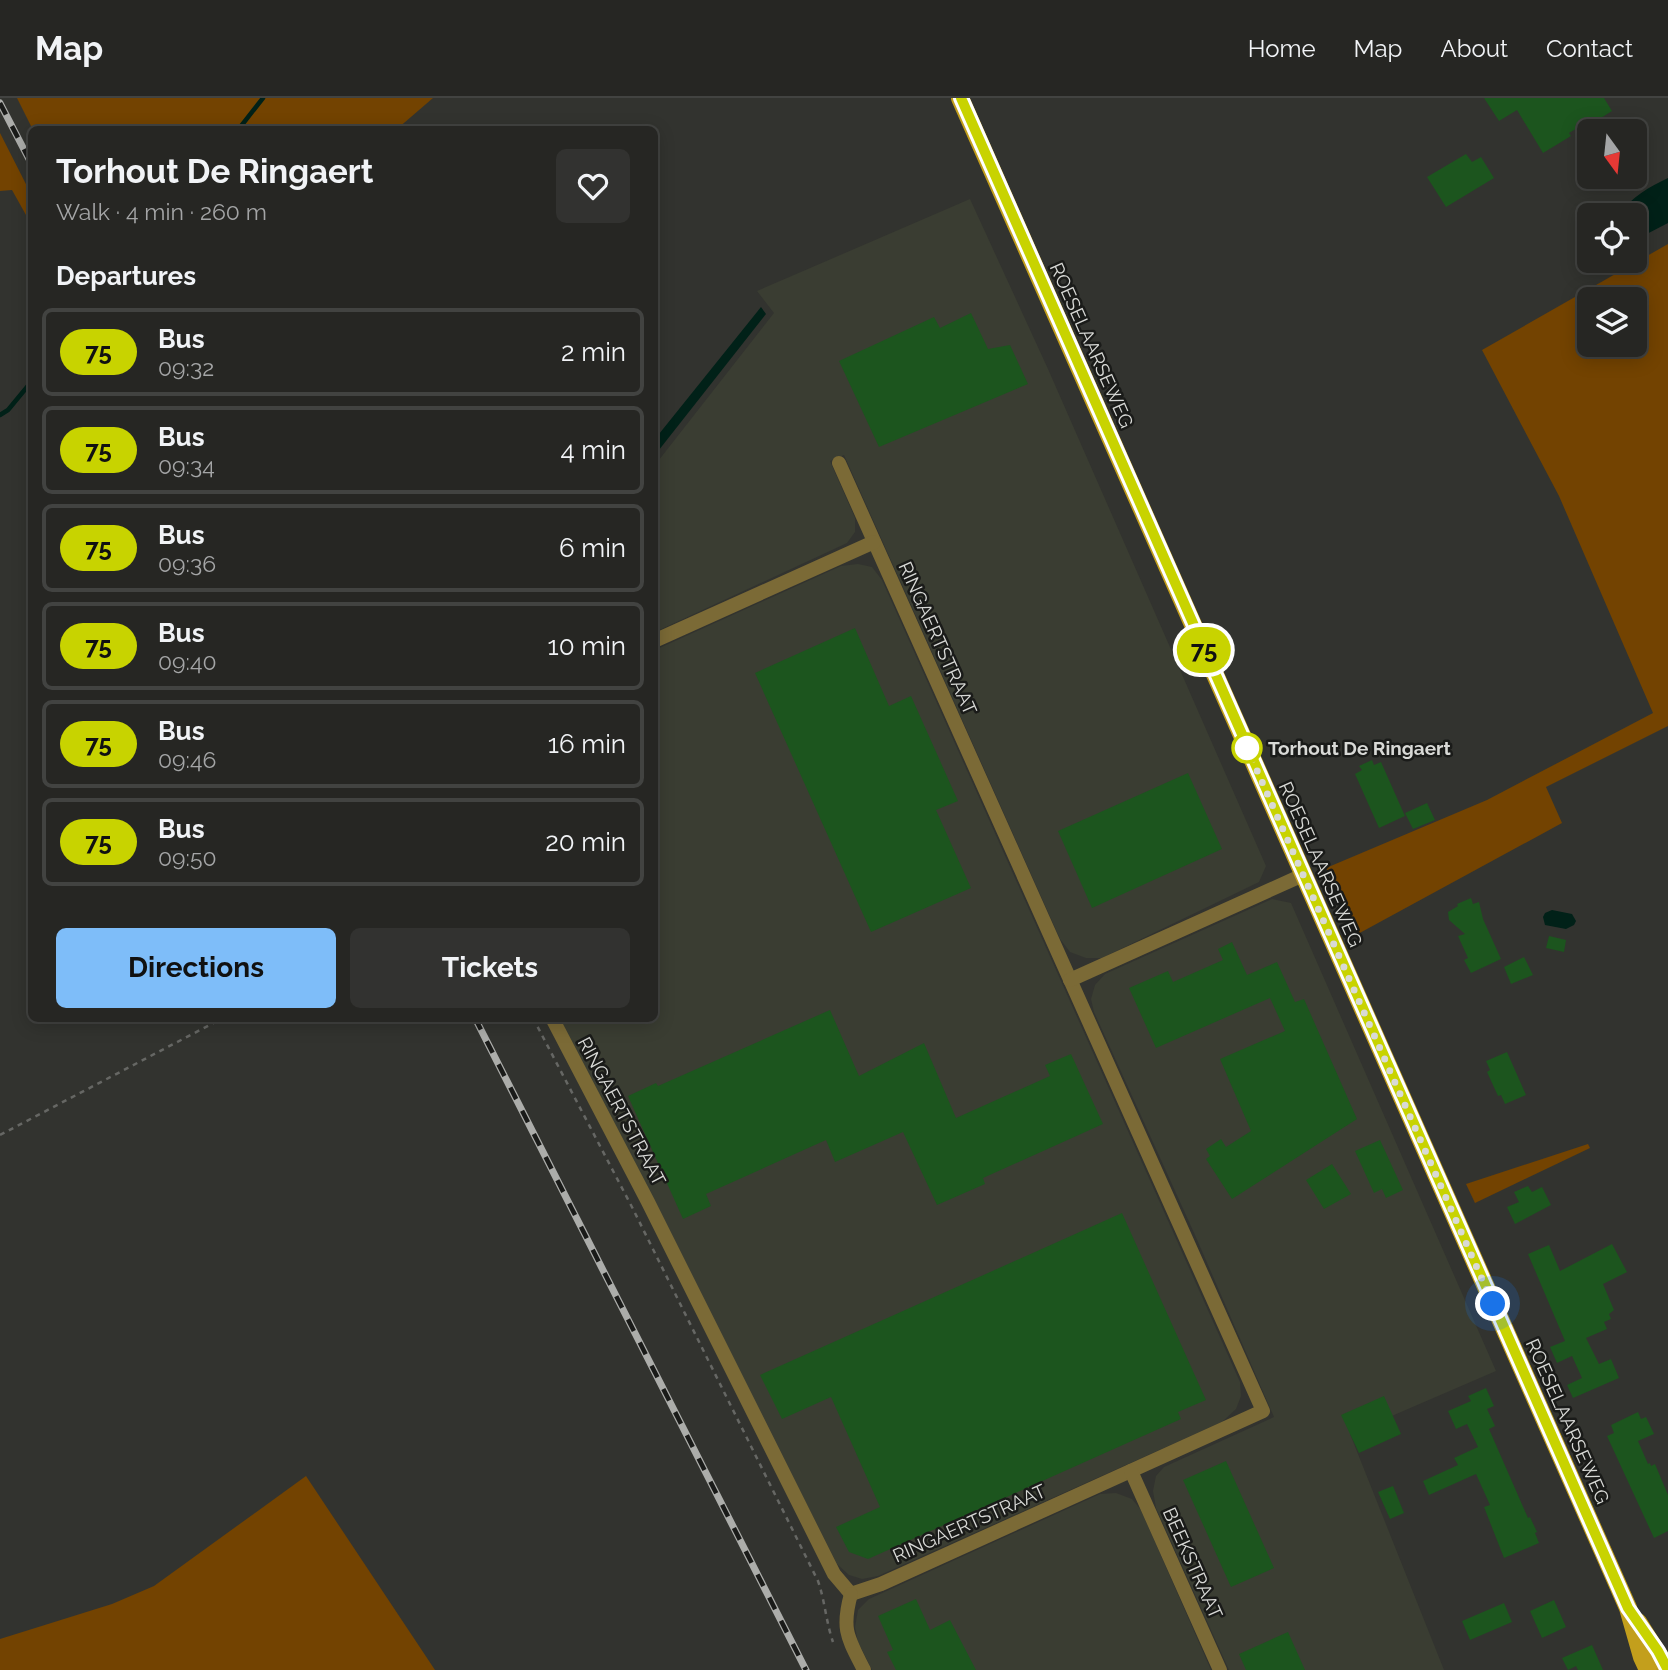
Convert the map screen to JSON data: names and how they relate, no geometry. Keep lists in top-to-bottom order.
{
  "streets": {
    "main road": ["ROESELAARSEWEG"],
    "street": ["RINGAERTSTRAAT", "BEEKSTRAAT"]
  },
  "crossings": [
    ["RINGAERTSTRAAT", "BEEKSTRAAT"]
  ],
  "places": ["Torhout De Ringaert"],
  "lines": ["bus line 75"],
  "north": "bottom",
  "page": {
    "header": "Map",
    "nav": [
      "Home",
      "Map",
      "About",
      "Contact"
    ],
    "on_map": "75",
    "heading": [
      ["Torhout De Ringaert", "Walk · 4 min · 260 m"],
      "Departures"
    ],
    "list": [
      {
        "mark": "75",
        "name": "Bus",
        "note": "09:32",
        "value": "2 min"
      },
      {
        "mark": "75",
        "name": "Bus",
        "note": "09:34",
        "value": "4 min"
      },
      {
        "mark": "75",
        "name": "Bus",
        "note": "09:36",
        "value": "6 min"
      },
      {
        "mark": "75",
        "name": "Bus",
        "note": "09:40",
        "value": "10 min"
      },
      {
        "mark": "75",
        "name": "Bus",
        "note": "09:46",
        "value": "16 min"
      },
      {
        "mark": "75",
        "name": "Bus",
        "note": "09:50",
        "value": "20 min"
      }
    ],
    "buttons": ["Directions", "Tickets"]
  }
}
